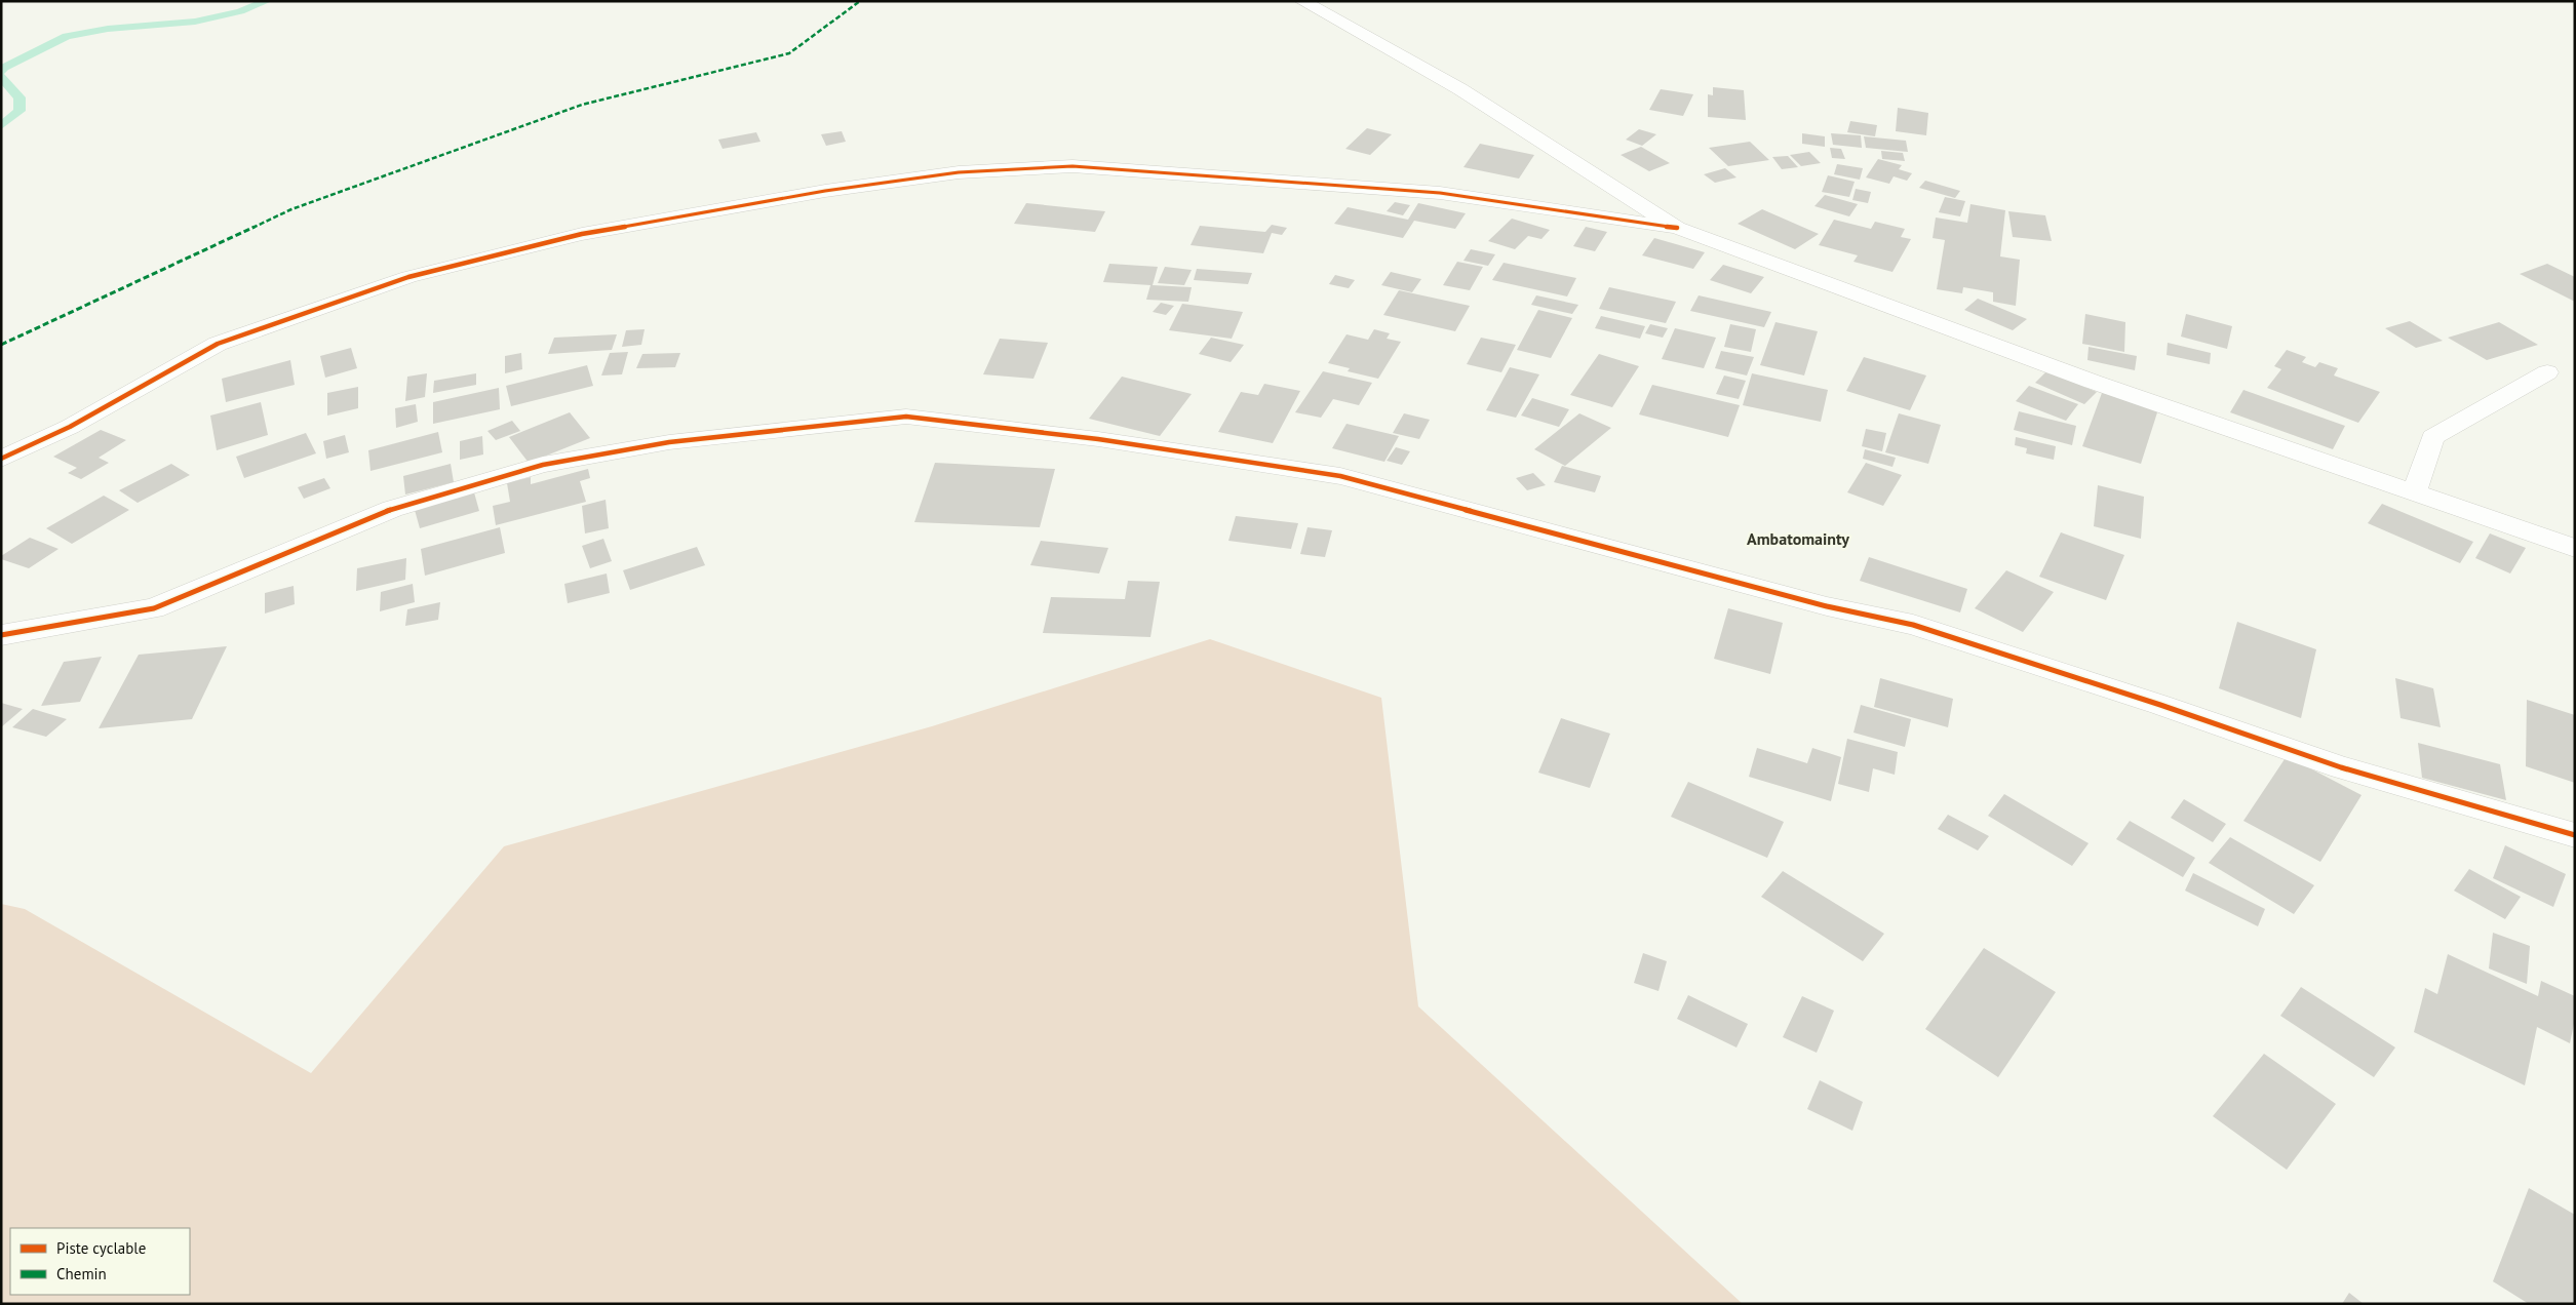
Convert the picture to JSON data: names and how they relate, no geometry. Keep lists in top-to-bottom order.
{
  "districts": ["Ambatomainty"],
  "legend": ["Piste cyclable", "Chemin"]
}
